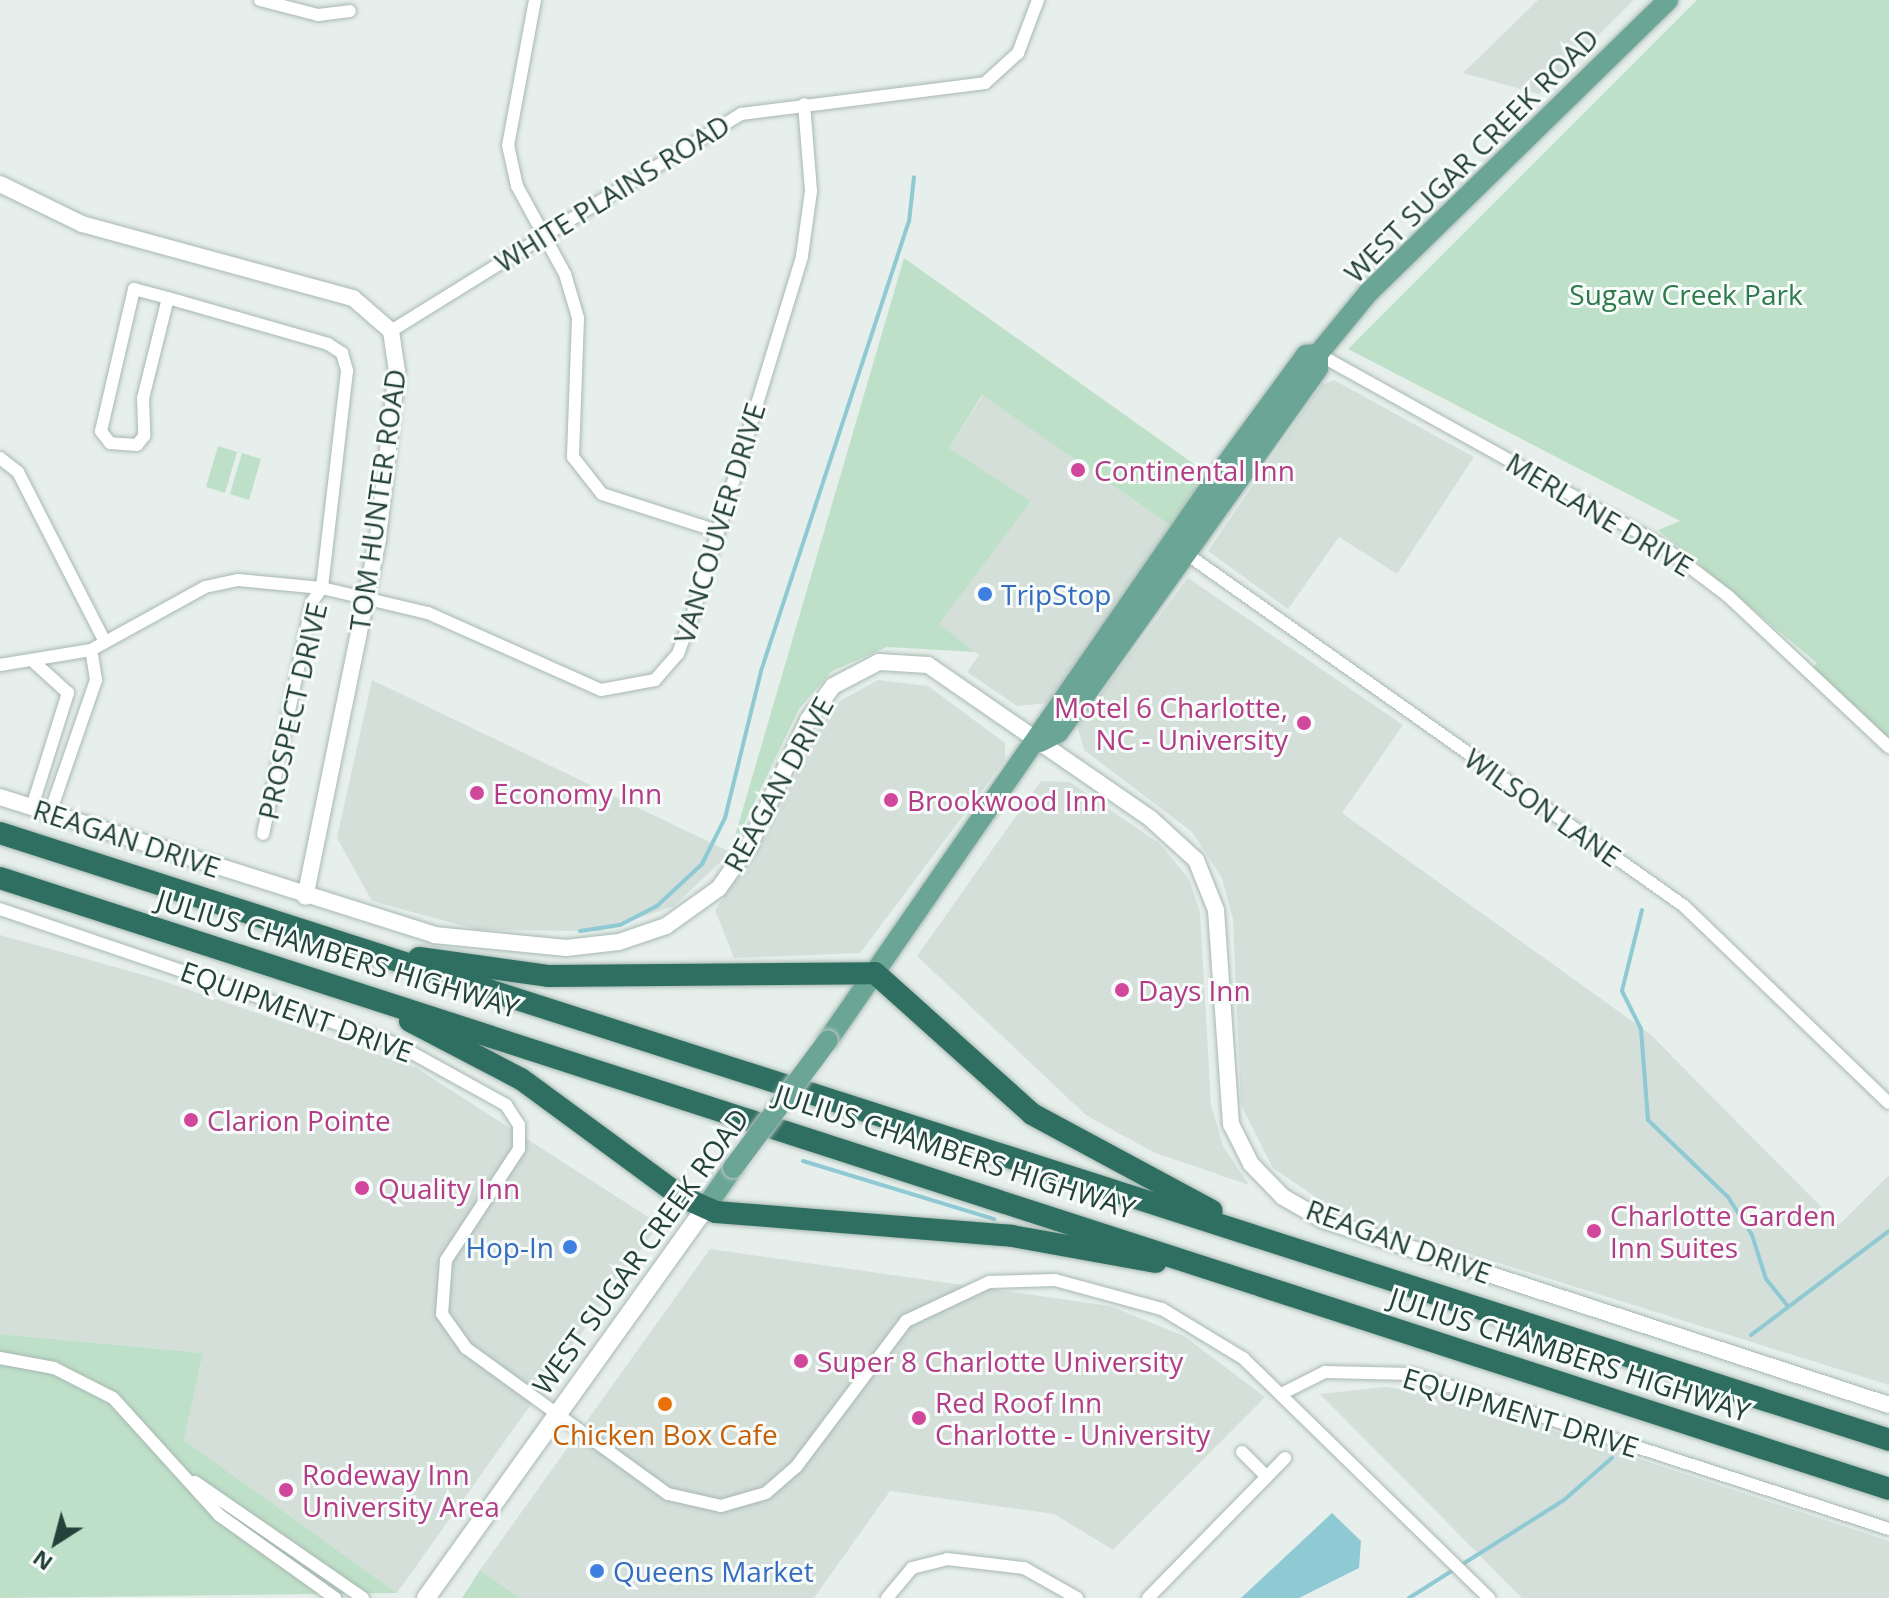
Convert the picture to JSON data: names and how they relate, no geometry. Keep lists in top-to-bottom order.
{
  "streets": {
    "highway": ["JULIUS CHAMBERS HIGHWAY"],
    "main road": ["WEST SUGAR CREEK ROAD"],
    "street": [
      "WHITE PLAINS ROAD",
      "TOM HUNTER ROAD",
      "MERLANE DRIVE",
      "VANCOUVER DRIVE",
      "PROSPECT DRIVE",
      "REAGAN DRIVE",
      "WILSON LANE",
      "EQUIPMENT DRIVE"
    ]
  },
  "crossings": [
    ["WEST SUGAR CREEK ROAD", "MERLANE DRIVE"],
    ["WEST SUGAR CREEK ROAD", "REAGAN DRIVE"],
    ["WEST SUGAR CREEK ROAD", "WILSON LANE"],
    ["WEST SUGAR CREEK ROAD", "EQUIPMENT DRIVE"],
    ["WHITE PLAINS ROAD", "TOM HUNTER ROAD"],
    ["WHITE PLAINS ROAD", "VANCOUVER DRIVE"],
    ["TOM HUNTER ROAD", "VANCOUVER DRIVE"],
    ["TOM HUNTER ROAD", "PROSPECT DRIVE"],
    ["TOM HUNTER ROAD", "REAGAN DRIVE"],
    ["VANCOUVER DRIVE", "PROSPECT DRIVE"]
  ],
  "parks": ["Sugaw Creek Park"],
  "places": [
    "Continental Inn",
    "TripStop",
    "Motel 6 Charlotte, NC - University",
    "Economy Inn",
    "Brookwood Inn",
    "Days Inn",
    "Clarion Pointe",
    "Quality Inn",
    "Charlotte Garden Inn Suites",
    "Hop-In",
    "Super 8 Charlotte University",
    "Chicken Box Cafe",
    "Red Roof Inn Charlotte - University",
    "Rodeway Inn University Area",
    "Queens Market"
  ],
  "north": "bottom left"
}
